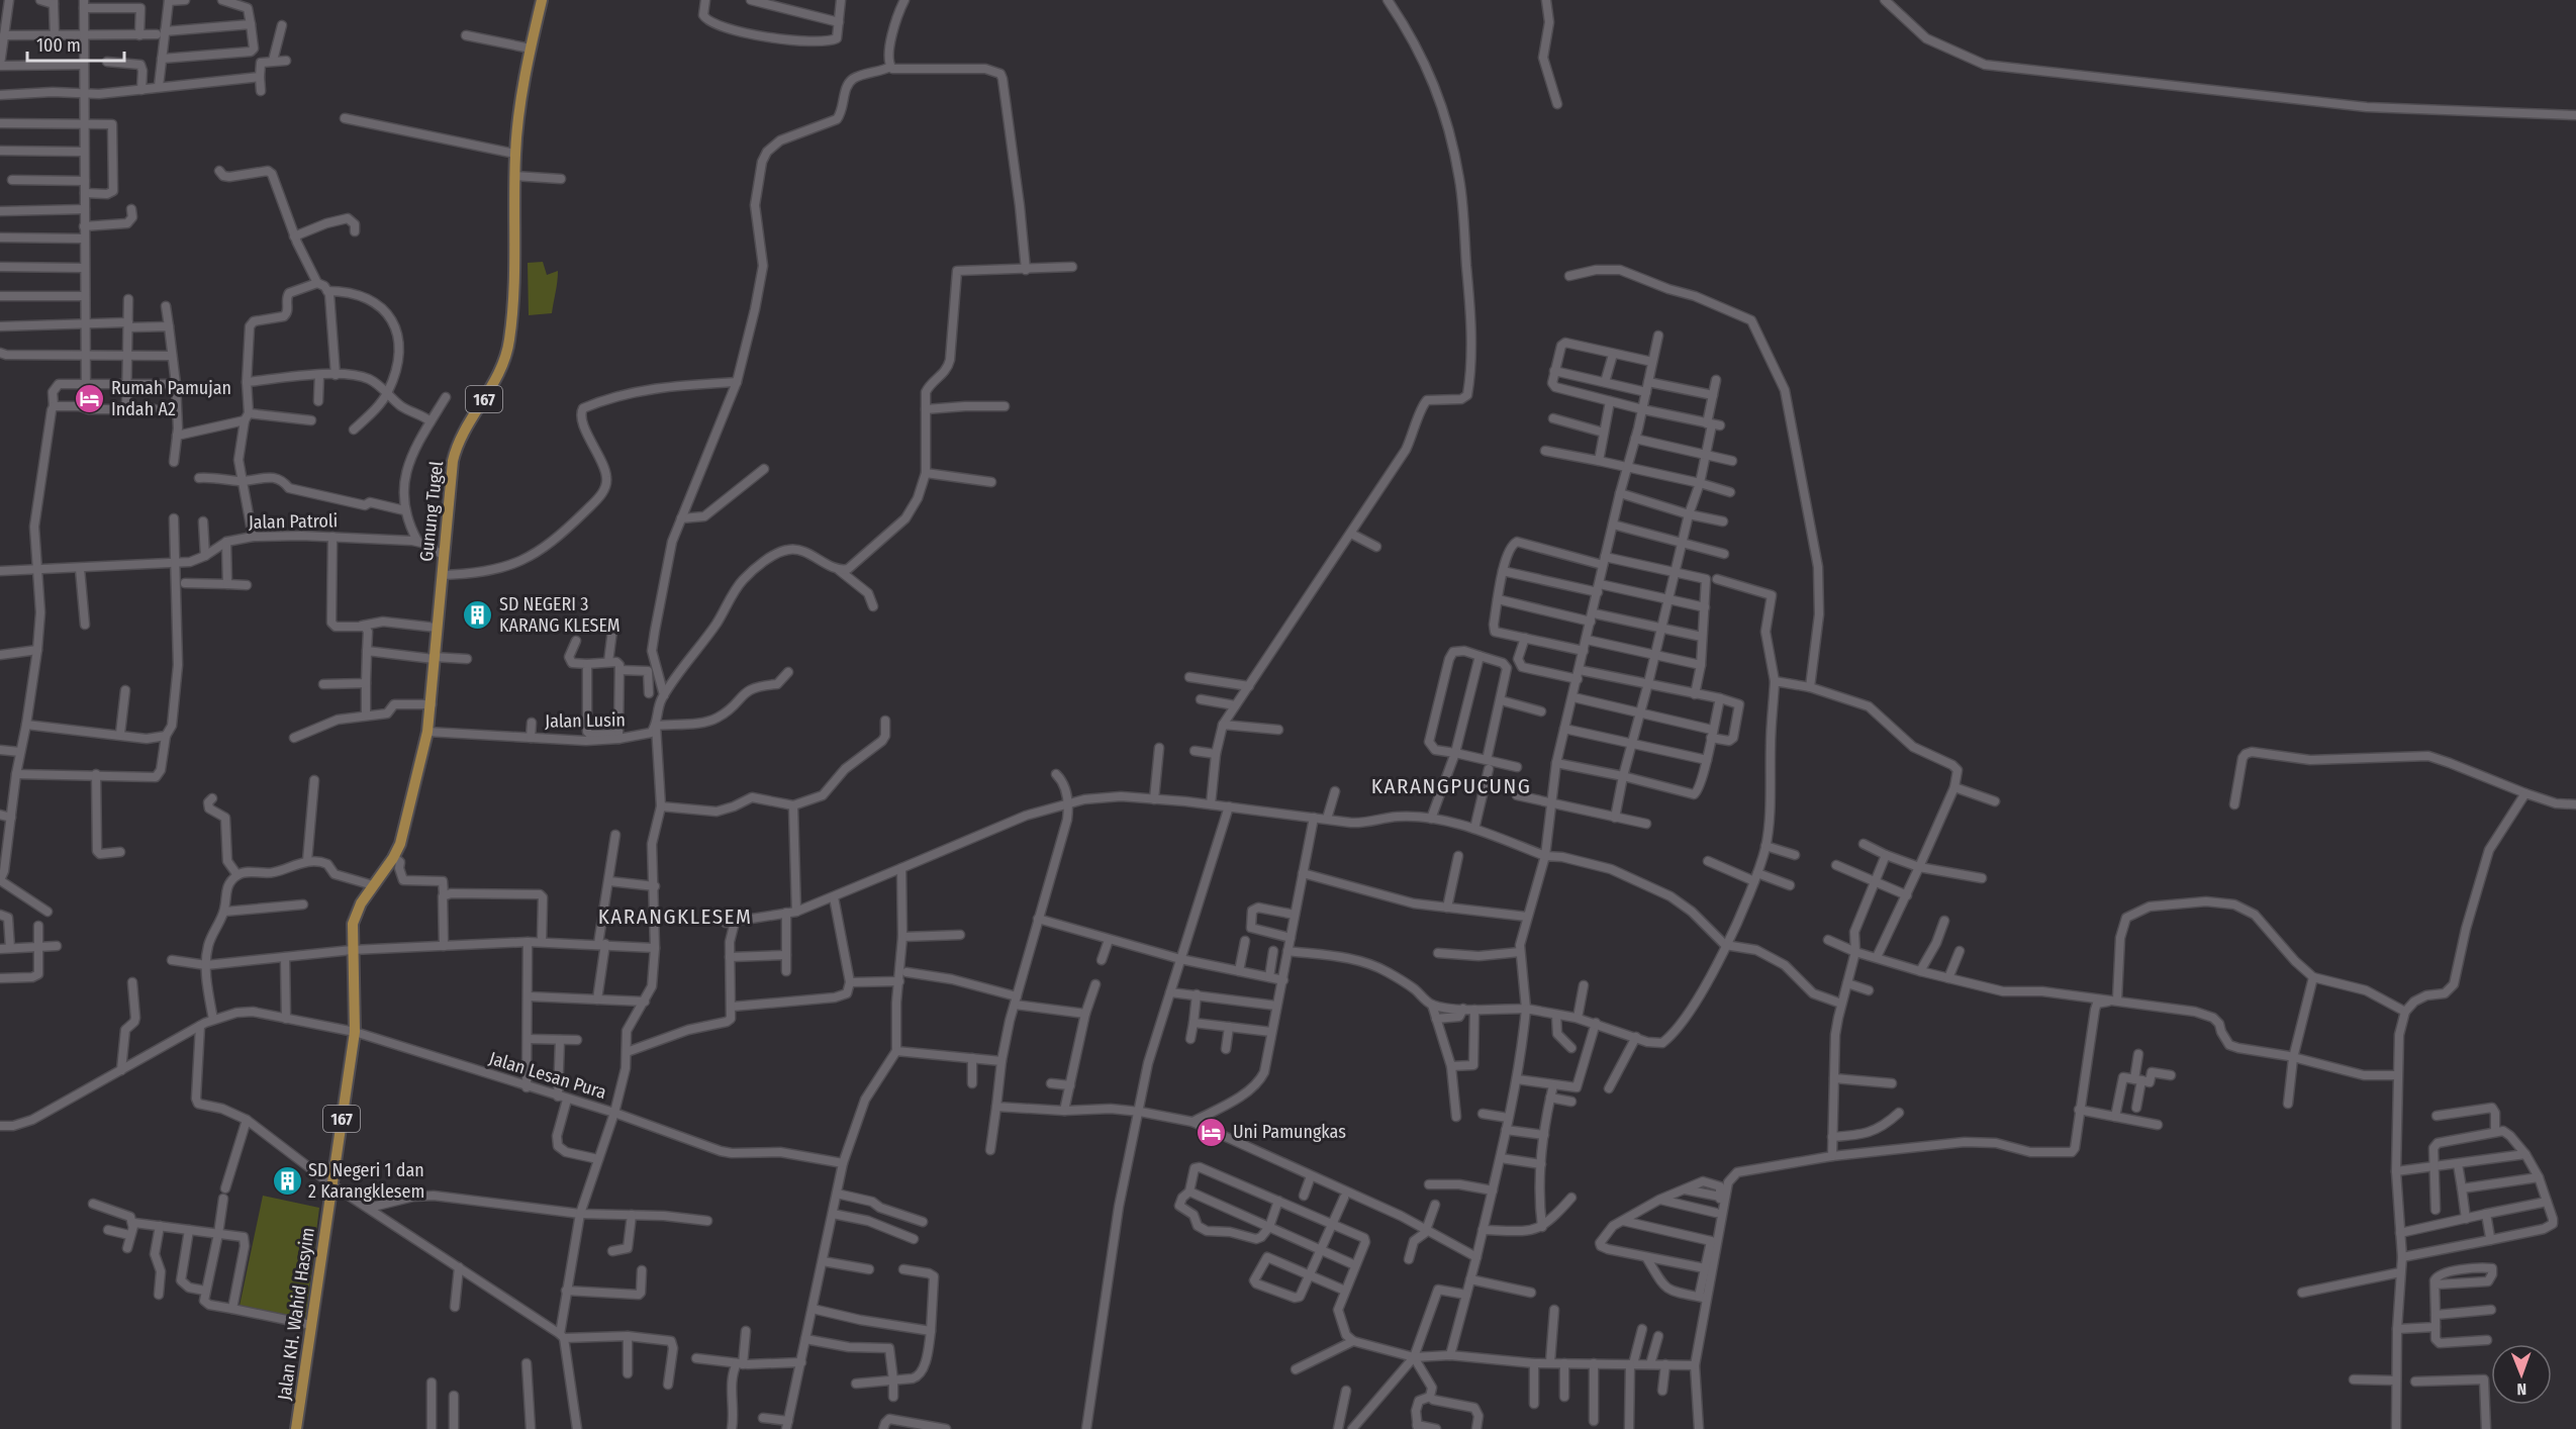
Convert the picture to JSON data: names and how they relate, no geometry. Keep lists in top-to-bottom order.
{
  "streets": {
    "main road": ["167", "Gunung Tugel", "Jalan KH. Wahid Hasyim"],
    "street": ["Jalan Patroli", "Jalan Lusin", "Jalan Lesan Pura"]
  },
  "crossings": [
    ["Gunung Tugel", "Jalan Patroli"],
    ["Gunung Tugel", "Jalan Lusin"],
    ["Gunung Tugel", "Jalan KH. Wahid Hasyim"],
    ["Jalan Lesan Pura", "Jalan KH. Wahid Hasyim"]
  ],
  "districts": ["KARANGPUCUNG", "KARANGKLESEM"],
  "places": {
    "hotel": ["Rumah Pamujan Indah A2", "Uni Pamungkas"],
    "building": ["SD NEGERI 3 KARANG KLESEM", "SD Negeri 1 dan 2 Karangklesem"]
  },
  "scale_bar": "100 m",
  "north": "bottom"
}
